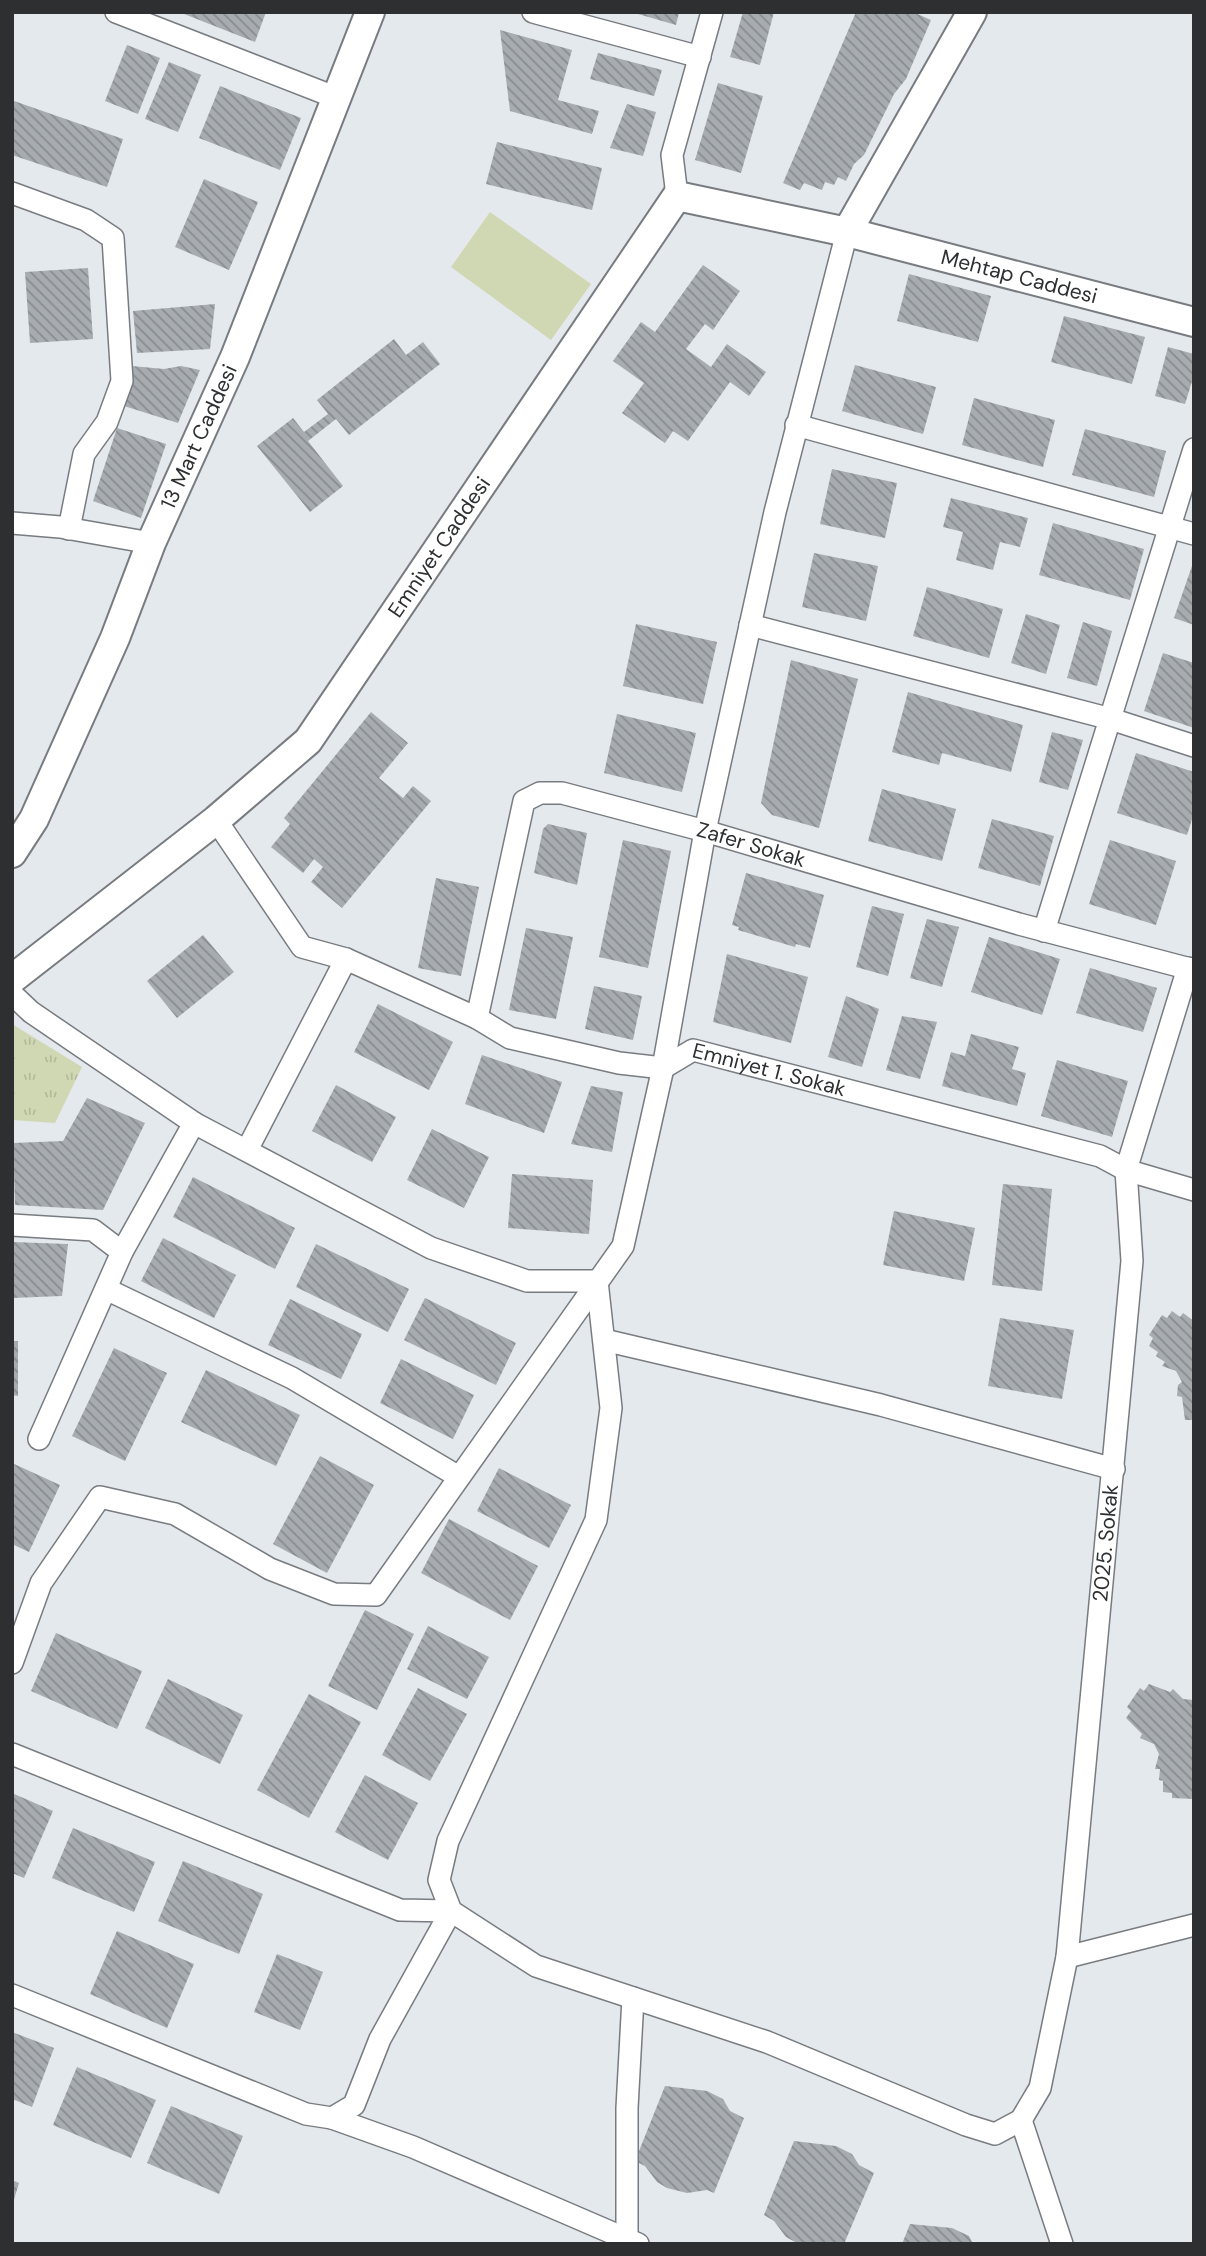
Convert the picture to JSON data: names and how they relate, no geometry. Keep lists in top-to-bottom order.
{
  "streets": {
    "street": [
      "Mehtap Caddesi",
      "13 Mart Caddesi",
      "Emniyet Caddesi",
      "Zafer Sokak",
      "Emniyet 1. Sokak",
      "2025. Sokak"
    ]
  },
  "crossings": [
    ["Emniyet Caddesi", "Emniyet 1. Sokak"],
    ["Zafer Sokak", "Emniyet 1. Sokak"],
    ["Zafer Sokak", "2025. Sokak"],
    ["Emniyet 1. Sokak", "2025. Sokak"]
  ]
}
